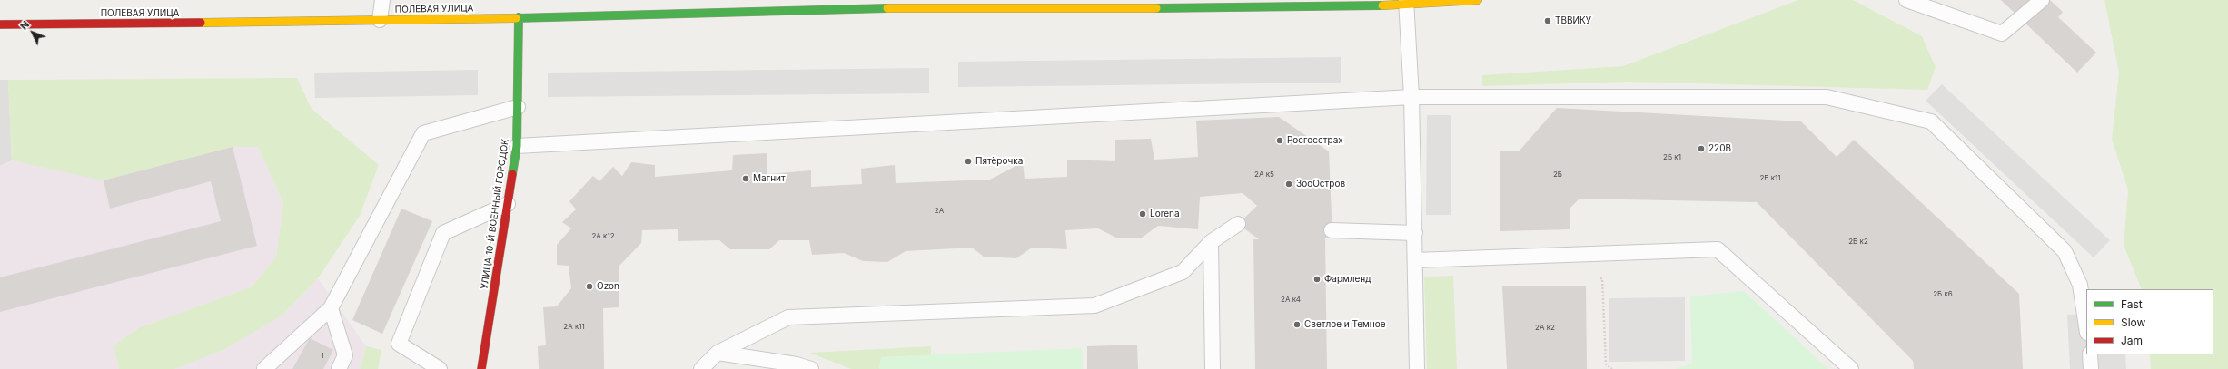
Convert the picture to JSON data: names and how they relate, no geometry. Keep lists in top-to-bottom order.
{
  "streets": {
    "street": ["ПОЛЕВАЯ УЛИЦА", "УЛИЦА 10-Й ВОЕННЫЙ ГОРОДОК"]
  },
  "crossings": [
    ["ПОЛЕВАЯ УЛИЦА", "УЛИЦА 10-Й ВОЕННЫЙ ГОРОДОК"]
  ],
  "places": [
    "ТВВИКУ",
    "Росгосстрах",
    "220В",
    "Пятёрочка",
    "Магнит",
    "ЗооОстров",
    "Lorena",
    "Фармленд",
    "Ozon",
    "Светлое и Темное"
  ],
  "house_numbers": [
    "2Б к1",
    "2А к5",
    "2Б",
    "2Б к11",
    "2А",
    "2А к12",
    "2Б к2",
    "2Б к6",
    "2А к4",
    "2А к11",
    "2А к2",
    "1"
  ],
  "legend": ["Fast", "Slow", "Jam"],
  "north": "top left"
}
